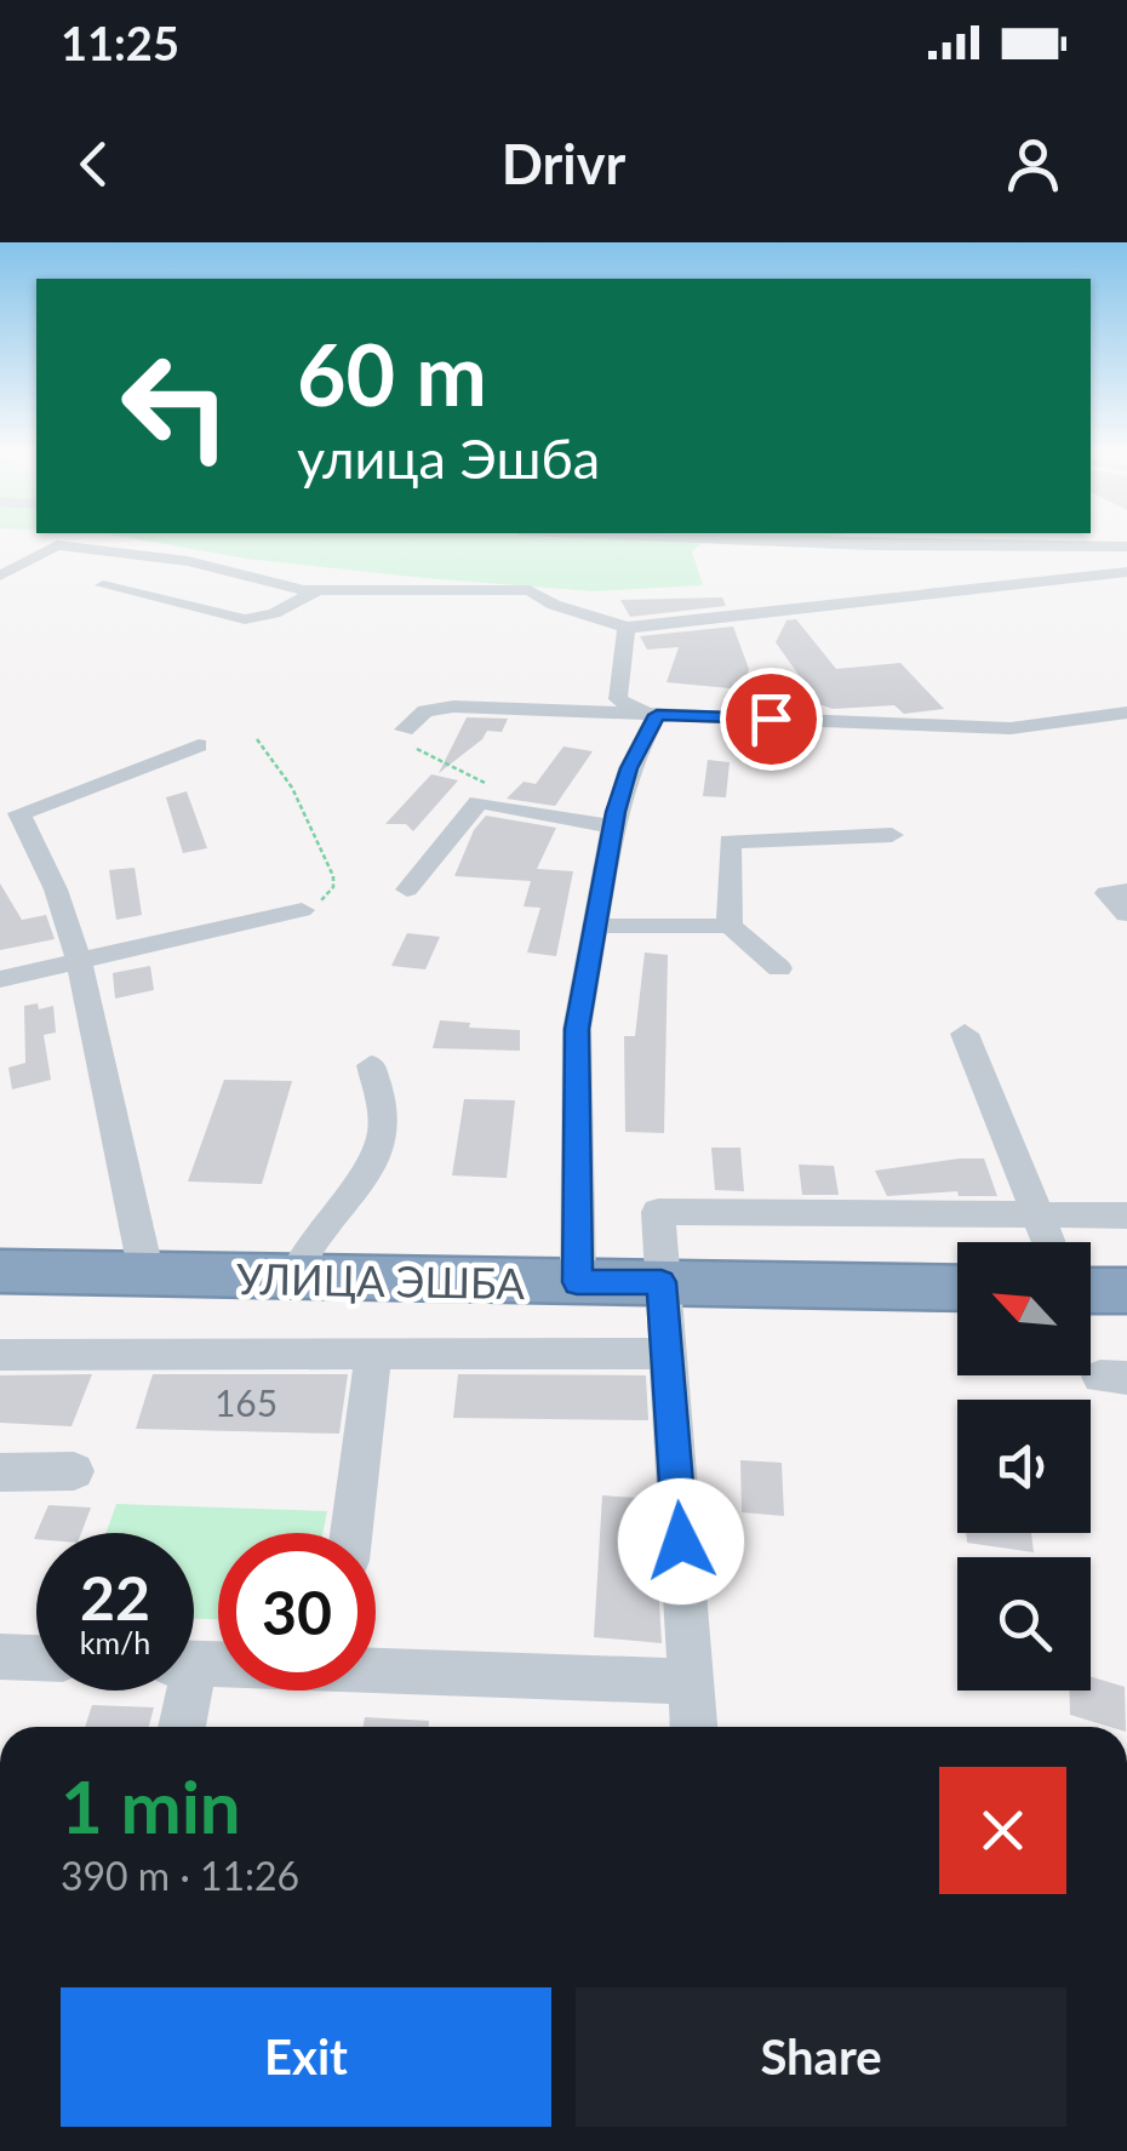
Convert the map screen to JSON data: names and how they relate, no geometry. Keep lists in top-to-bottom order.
{
  "streets": {
    "highway": ["УЛИЦА ЭШБА"]
  },
  "house_numbers": ["165"],
  "north": "top left",
  "page": {
    "status": "11:25",
    "header": "Drivr",
    "turn": ["60 m", "улица Эшба"],
    "speed": "22 km/h",
    "limit": "30",
    "heading": ["1 min", "390 m · 11:26"],
    "buttons": ["Exit", "Share"]
  }
}
